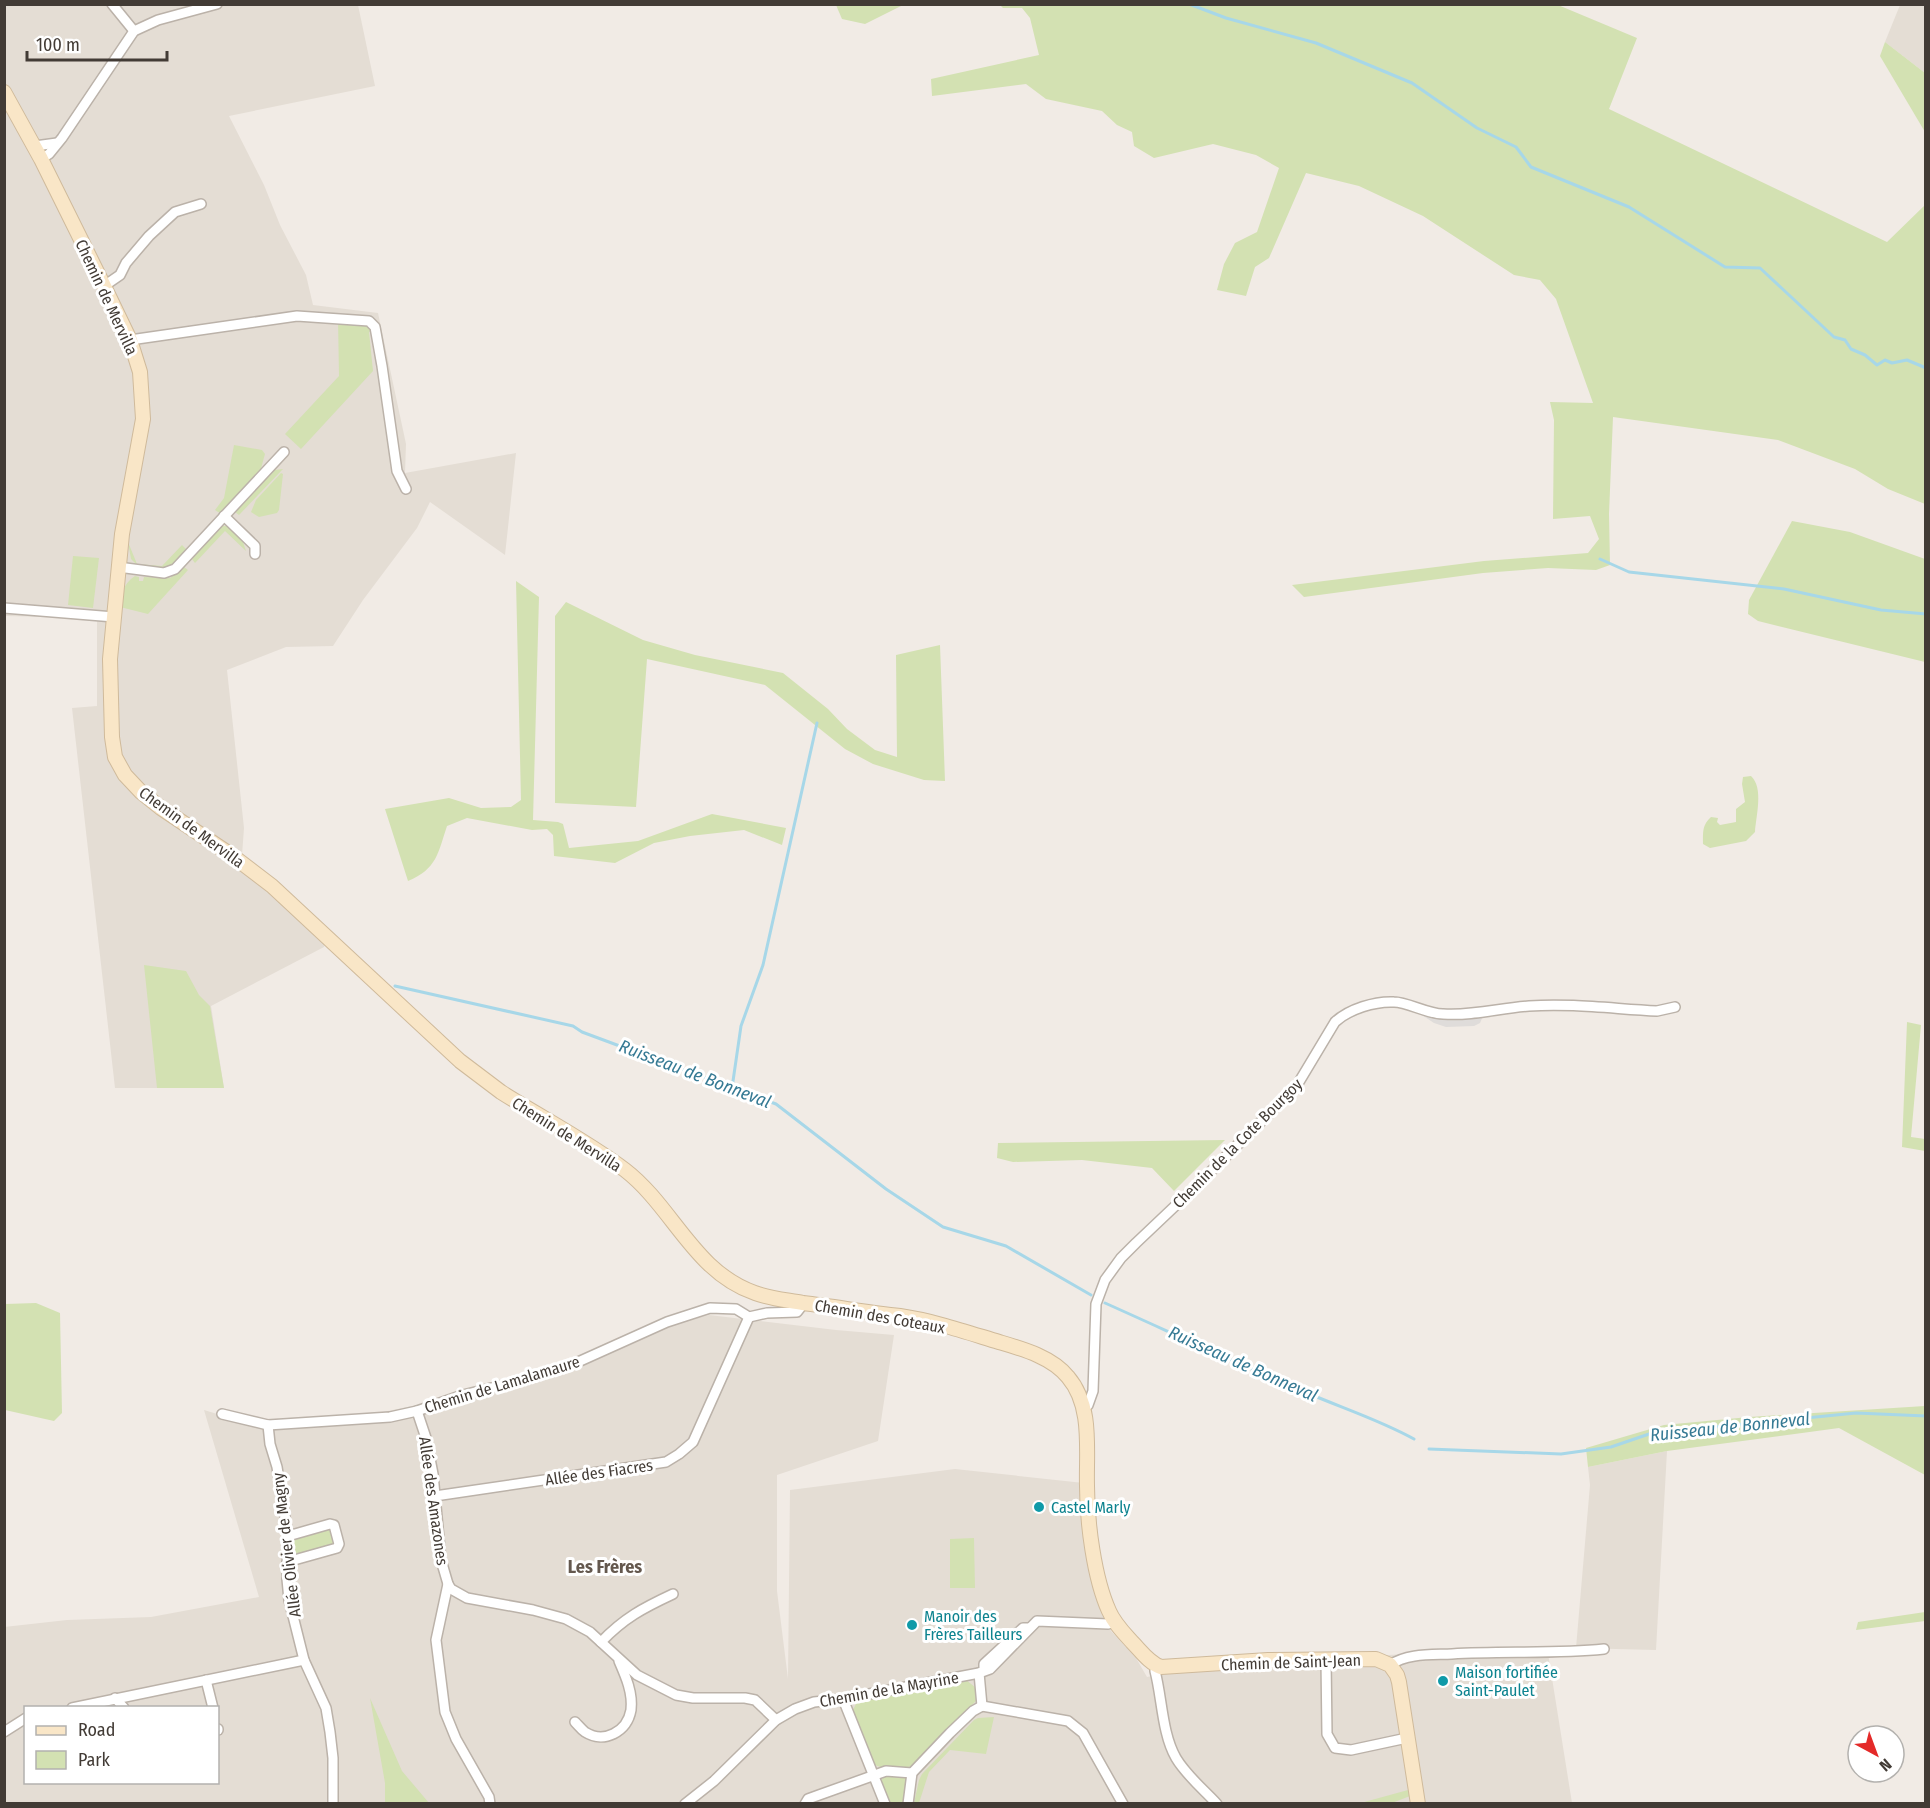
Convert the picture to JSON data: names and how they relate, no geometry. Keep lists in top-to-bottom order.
{
  "streets": {
    "street": [
      "Chemin de Mervilla",
      "Chemin de la Cote Bourgoy",
      "Chemin des Coteaux",
      "Chemin de Lamalamaure",
      "Allée des Fiacres",
      "Allée des Amazones",
      "Allée Olivier de Magny",
      "Chemin de Saint-Jean",
      "Chemin de la Mayrine"
    ]
  },
  "crossings": [
    ["Chemin de Mervilla", "Chemin des Coteaux"],
    ["Chemin de la Cote Bourgoy", "Chemin des Coteaux"],
    ["Chemin des Coteaux", "Chemin de Lamalamaure"],
    ["Chemin des Coteaux", "Chemin de Saint-Jean"],
    ["Chemin des Coteaux", "Chemin de la Mayrine"],
    ["Chemin de Lamalamaure", "Allée des Fiacres"],
    ["Chemin de Lamalamaure", "Allée des Amazones"],
    ["Chemin de Lamalamaure", "Allée Olivier de Magny"],
    ["Allée des Fiacres", "Allée des Amazones"],
    ["Allée des Amazones", "Chemin de la Mayrine"]
  ],
  "districts": ["Les Frères"],
  "water": ["Ruisseau de Bonneval"],
  "places": ["Castel Marly", "Manoir des Frères Tailleurs", "Maison fortifiée Saint-Paulet"],
  "legend": ["Road", "Park"],
  "scale_bar": "100 m",
  "north": "bottom right"
}
